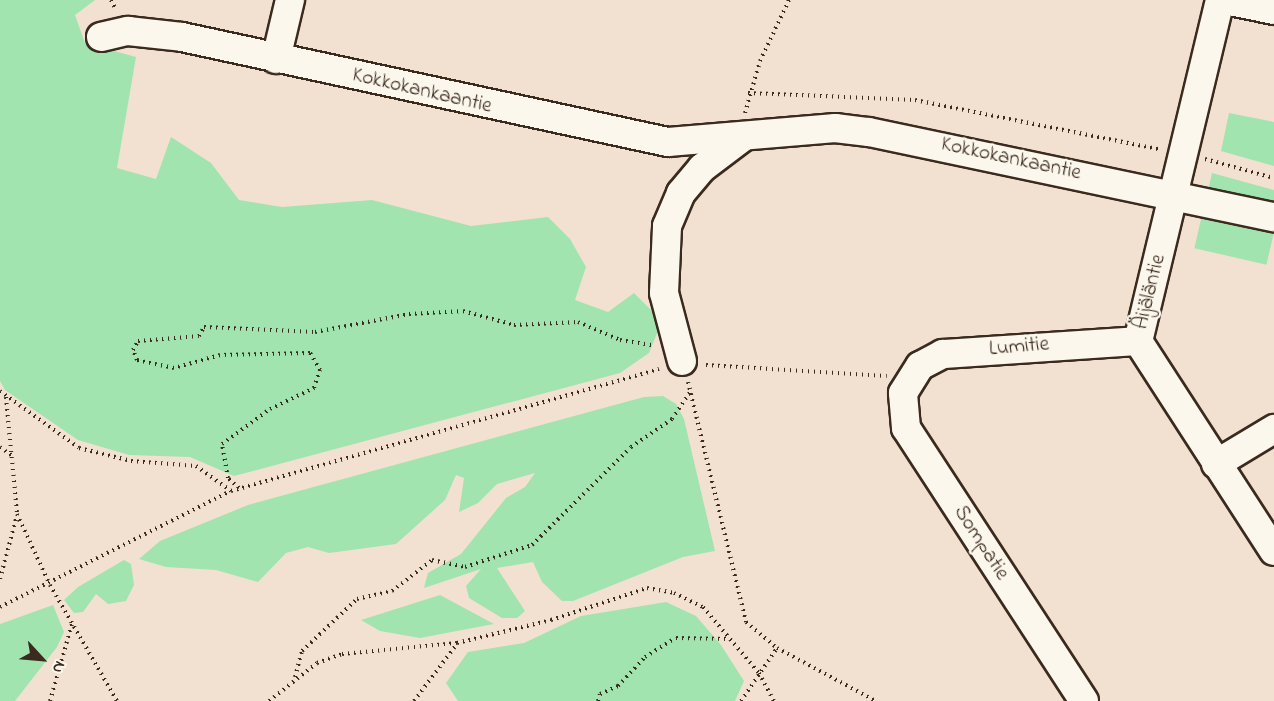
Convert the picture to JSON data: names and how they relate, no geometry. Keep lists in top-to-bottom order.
{
  "streets": {
    "street": [
      "Kokkokankaantie",
      "Äijäläntie",
      "Lumitie",
      "Sompatie"
    ]
  },
  "crossings": [
    ["Kokkokankaantie", "Äijäläntie"],
    ["Äijäläntie", "Lumitie"],
    ["Lumitie", "Sompatie"]
  ],
  "north": "bottom right"
}
